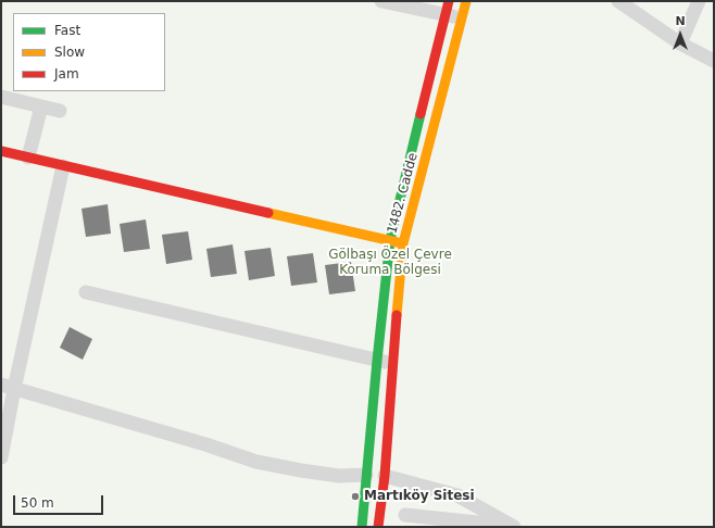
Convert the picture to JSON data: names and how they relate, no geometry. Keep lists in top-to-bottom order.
{
  "streets": {
    "street": ["1482. Cadde"]
  },
  "parks": ["Gölbaşı Özel Çevre Koruma Bölgesi"],
  "places": ["Martıköy Sitesi"],
  "legend": ["Fast", "Slow", "Jam"],
  "scale_bar": "50 m",
  "north": "top"
}
